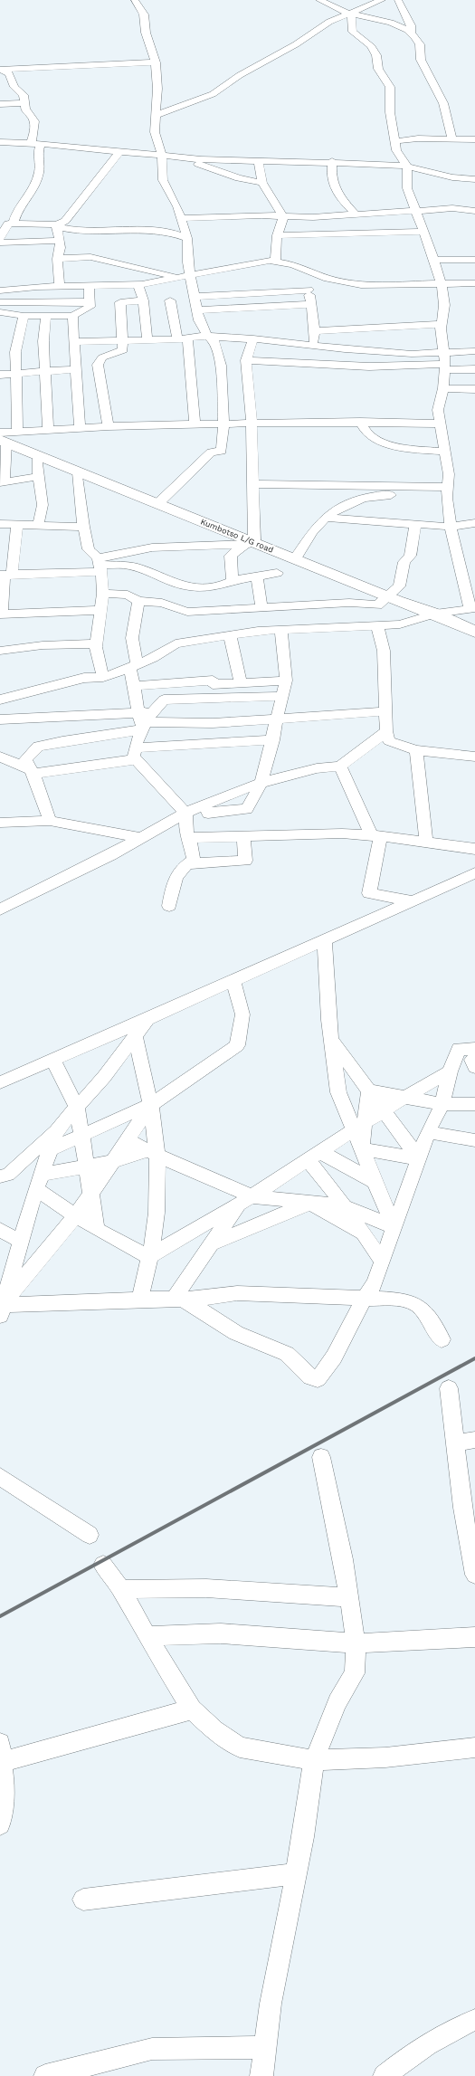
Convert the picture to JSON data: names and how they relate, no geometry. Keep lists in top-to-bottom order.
{
  "streets": {
    "main road": ["Kumbotso L/G road"]
  }
}
